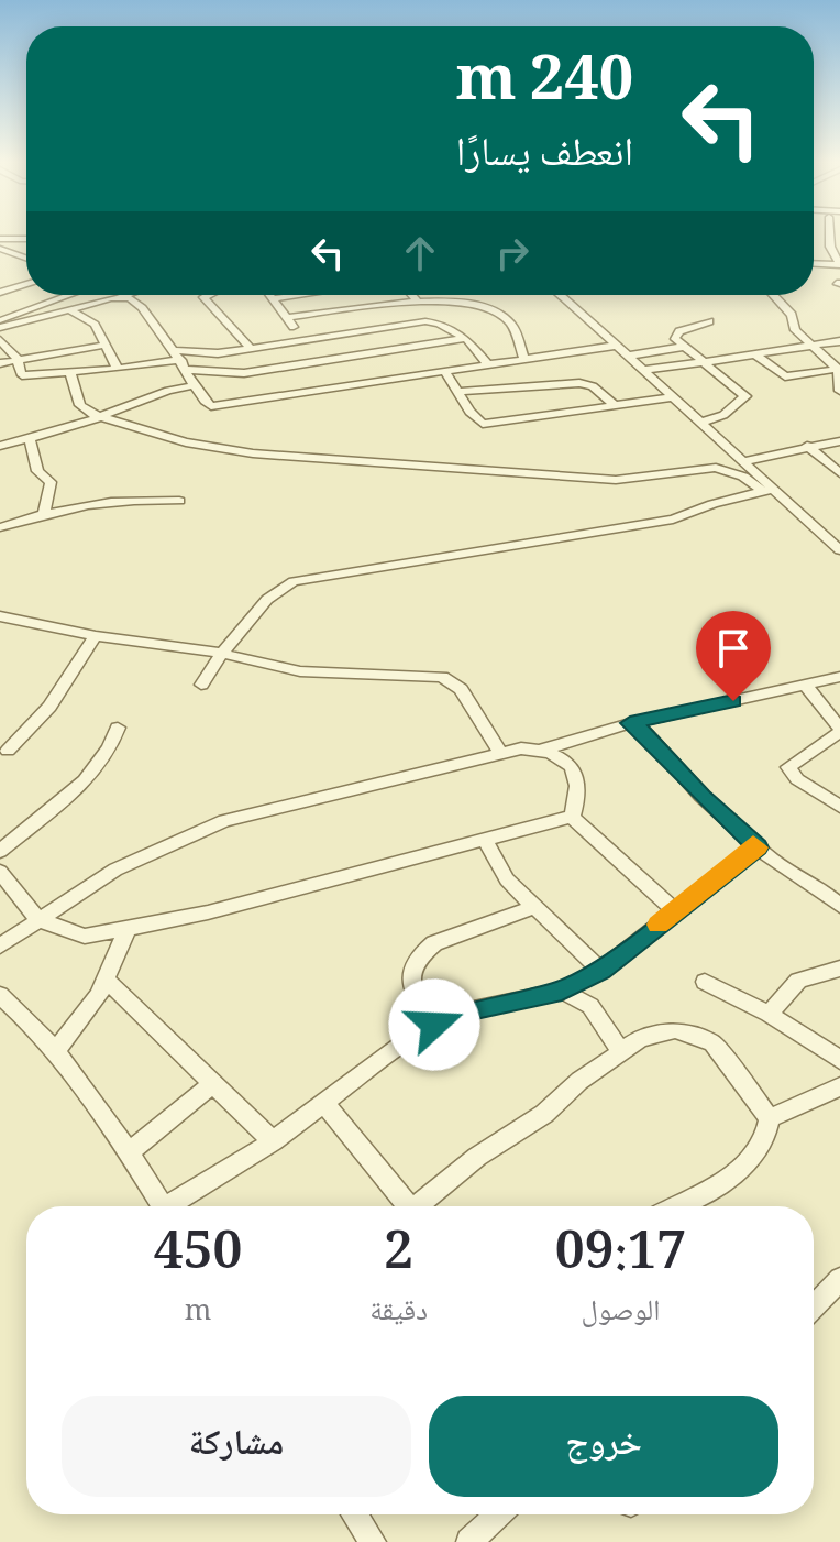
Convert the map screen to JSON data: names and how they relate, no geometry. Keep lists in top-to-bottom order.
{
  "page": {
    "turn": ["240 m", "انعطف يسارًا"],
    "eta": [
      "09:17",
      "الوصول",
      "2",
      "دقيقة",
      "450",
      "m"
    ],
    "buttons": ["خروج", "مشاركة"]
  }
}
